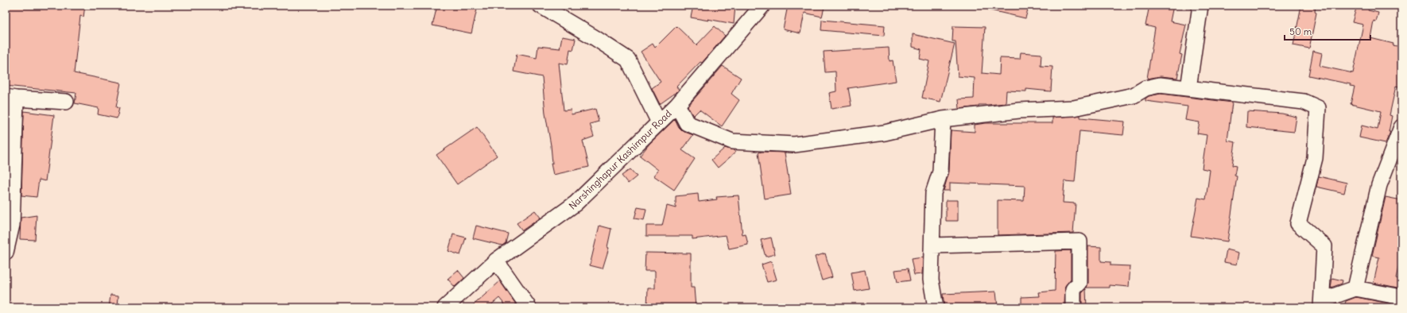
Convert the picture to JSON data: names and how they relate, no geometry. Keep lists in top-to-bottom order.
{
  "streets": {
    "street": ["Narshinghapur Kashimpur Road"]
  },
  "scale_bar": "50 m"
}
